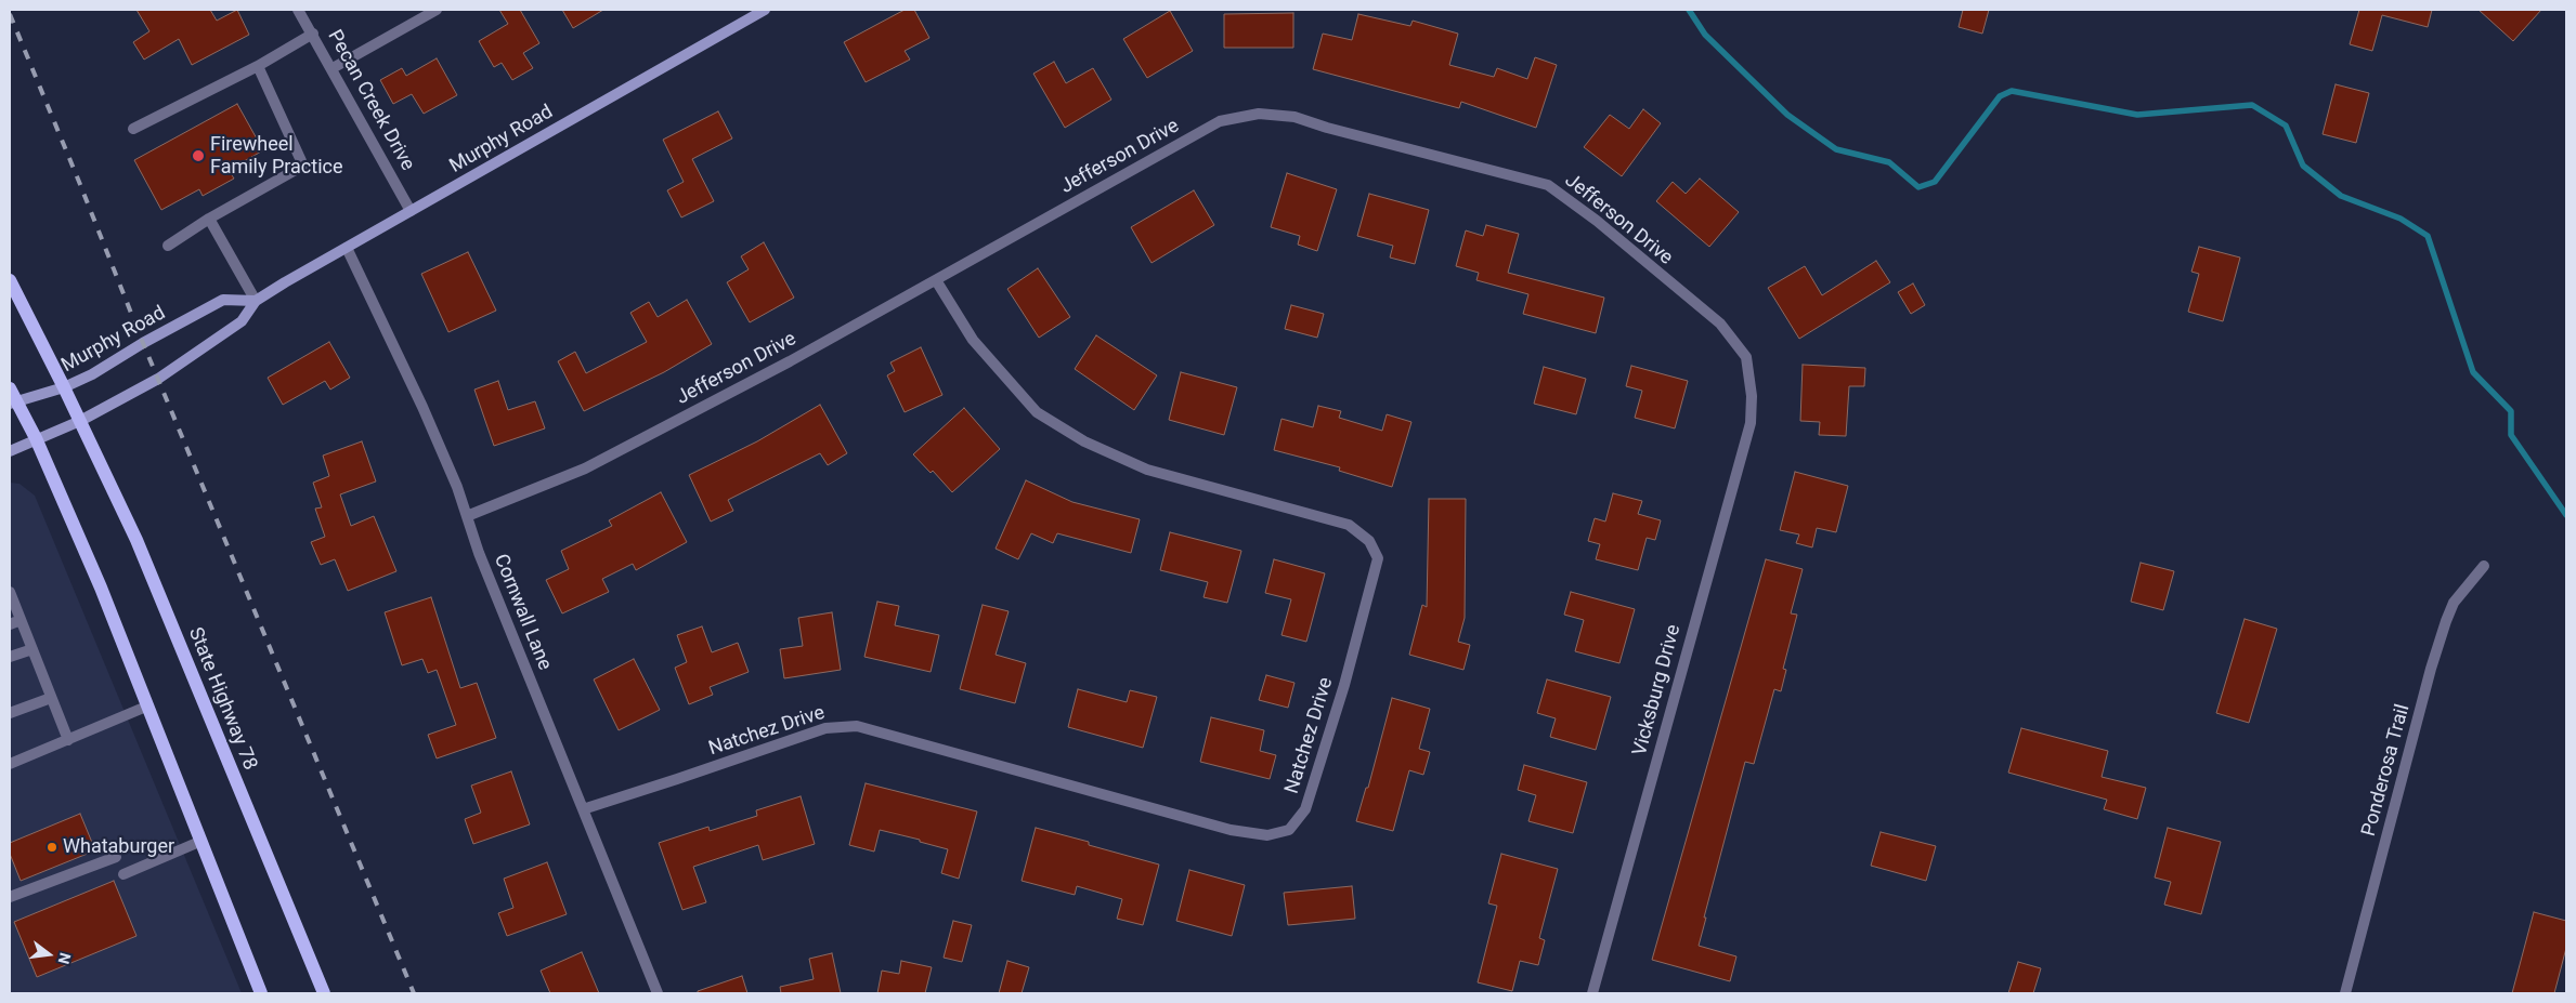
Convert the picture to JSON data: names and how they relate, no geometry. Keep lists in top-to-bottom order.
{
  "streets": {
    "main road": ["Murphy Road", "State Highway 78"],
    "street": [
      "Pecan Creek Drive",
      "Jefferson Drive",
      "Cornwall Lane",
      "Vicksburg Drive",
      "Natchez Drive",
      "Ponderosa Trail"
    ]
  },
  "crossings": [
    ["Pecan Creek Drive", "Murphy Road"],
    ["Murphy Road", "Cornwall Lane"],
    ["Murphy Road", "State Highway 78"],
    ["Jefferson Drive", "Cornwall Lane"],
    ["Jefferson Drive", "Vicksburg Drive"],
    ["Jefferson Drive", "Natchez Drive"],
    ["Cornwall Lane", "Natchez Drive"]
  ],
  "places": ["Firewheel Family Practice", "Whataburger"],
  "north": "right"
}
